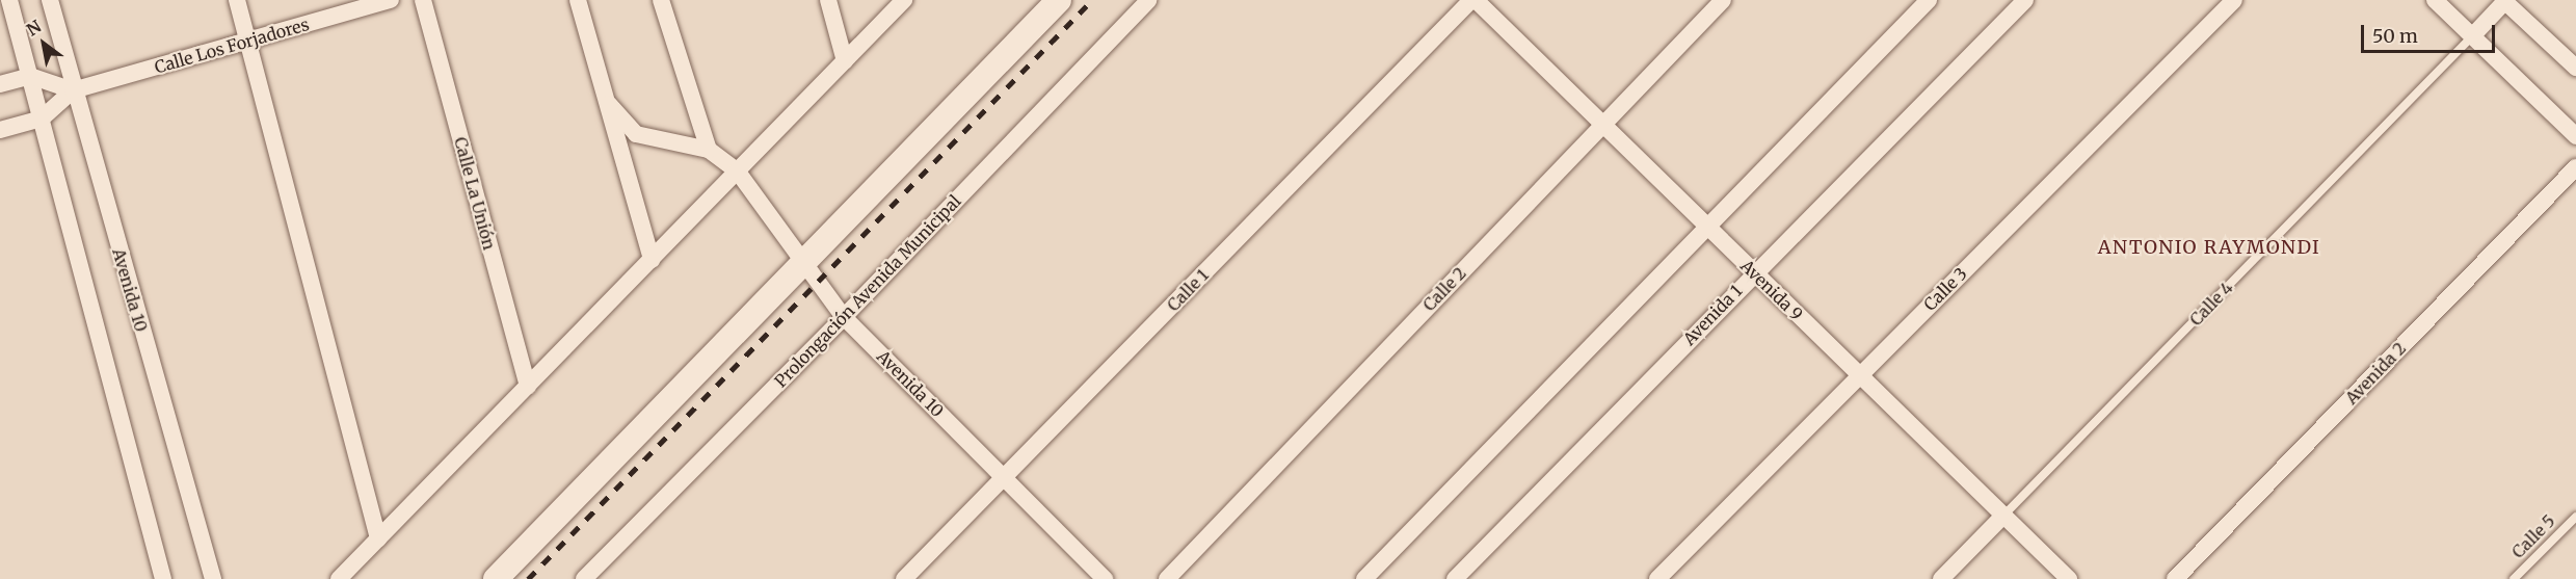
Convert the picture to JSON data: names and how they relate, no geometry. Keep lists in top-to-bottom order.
{
  "streets": {
    "street": [
      "Calle Los Forjadores",
      "Calle La Unión",
      "Calle 2",
      "Calle 3",
      "Avenida 10",
      "Calle 1",
      "Avenida 9",
      "Prolongación Avenida Municipal",
      "Calle 4",
      "Avenida 1",
      "Avenida 2"
    ],
    "lane": ["Calle 5"]
  },
  "crossings": [
    ["Calle Los Forjadores", "Avenida 10"],
    ["Calle 2", "Avenida 9"],
    ["Calle 3", "Avenida 9"],
    ["Avenida 10", "Calle 1"],
    ["Avenida 10", "Prolongación Avenida Municipal"],
    ["Calle 1", "Avenida 9"],
    ["Avenida 9", "Calle 4"],
    ["Avenida 9", "Avenida 1"]
  ],
  "districts": ["ANTONIO RAYMONDI"],
  "scale_bar": "50 m",
  "north": "top left"
}
